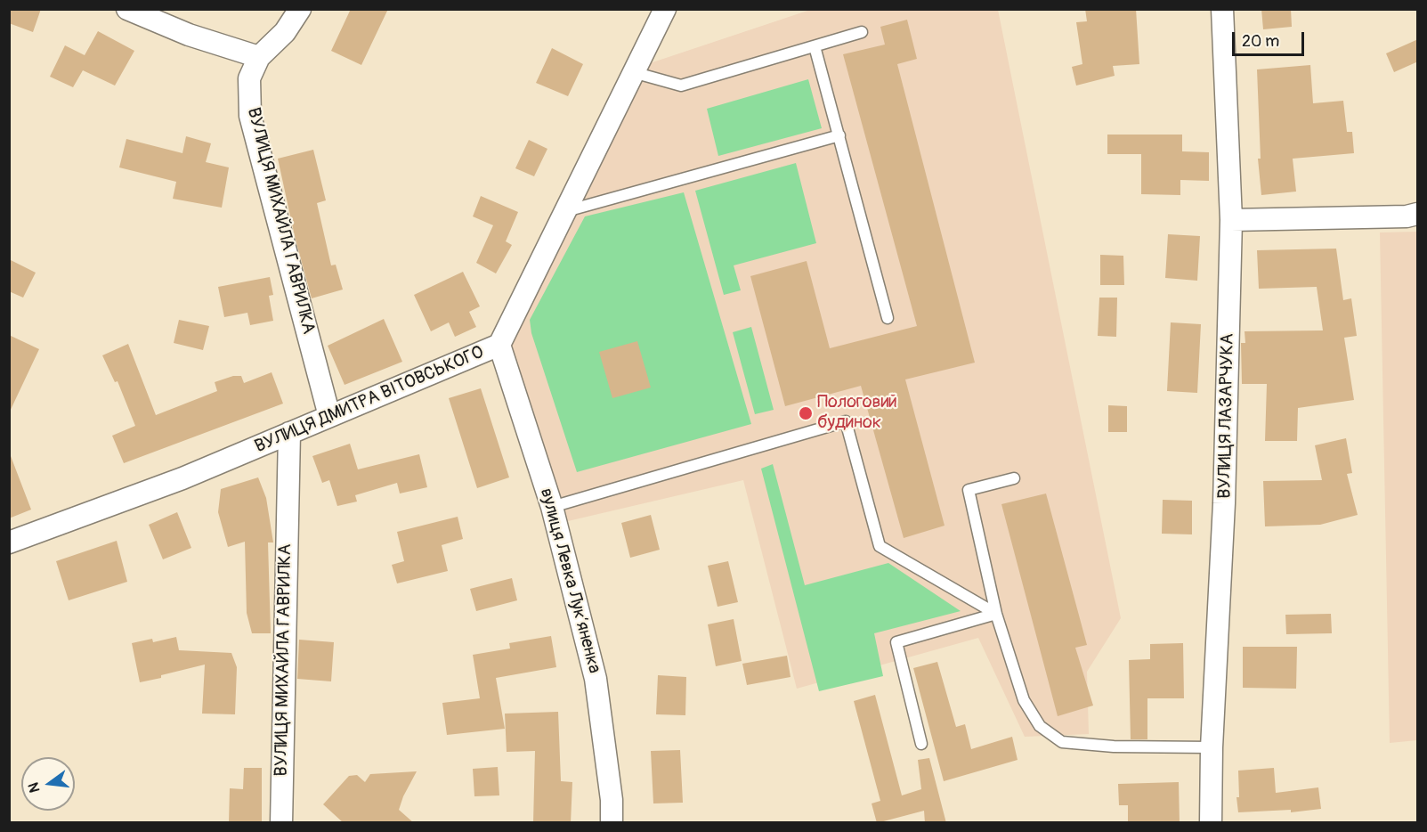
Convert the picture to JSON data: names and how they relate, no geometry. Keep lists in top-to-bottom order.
{
  "streets": {
    "street": [
      "ВУЛИЦЯ МИХАЙЛА ГАВРИЛКА",
      "ВУЛИЦЯ ДМИТРА ВІТОВСЬКОГО",
      "ВУЛИЦЯ ЛАЗАРЧУКА",
      "вулиця Левка Лукʼяненка"
    ]
  },
  "crossings": [
    ["ВУЛИЦЯ МИХАЙЛА ГАВРИЛКА", "ВУЛИЦЯ ДМИТРА ВІТОВСЬКОГО"],
    ["ВУЛИЦЯ ДМИТРА ВІТОВСЬКОГО", "вулиця Левка Лукʼяненка"]
  ],
  "places": ["Пологовий будинок"],
  "scale_bar": "20 m",
  "north": "left"
}
